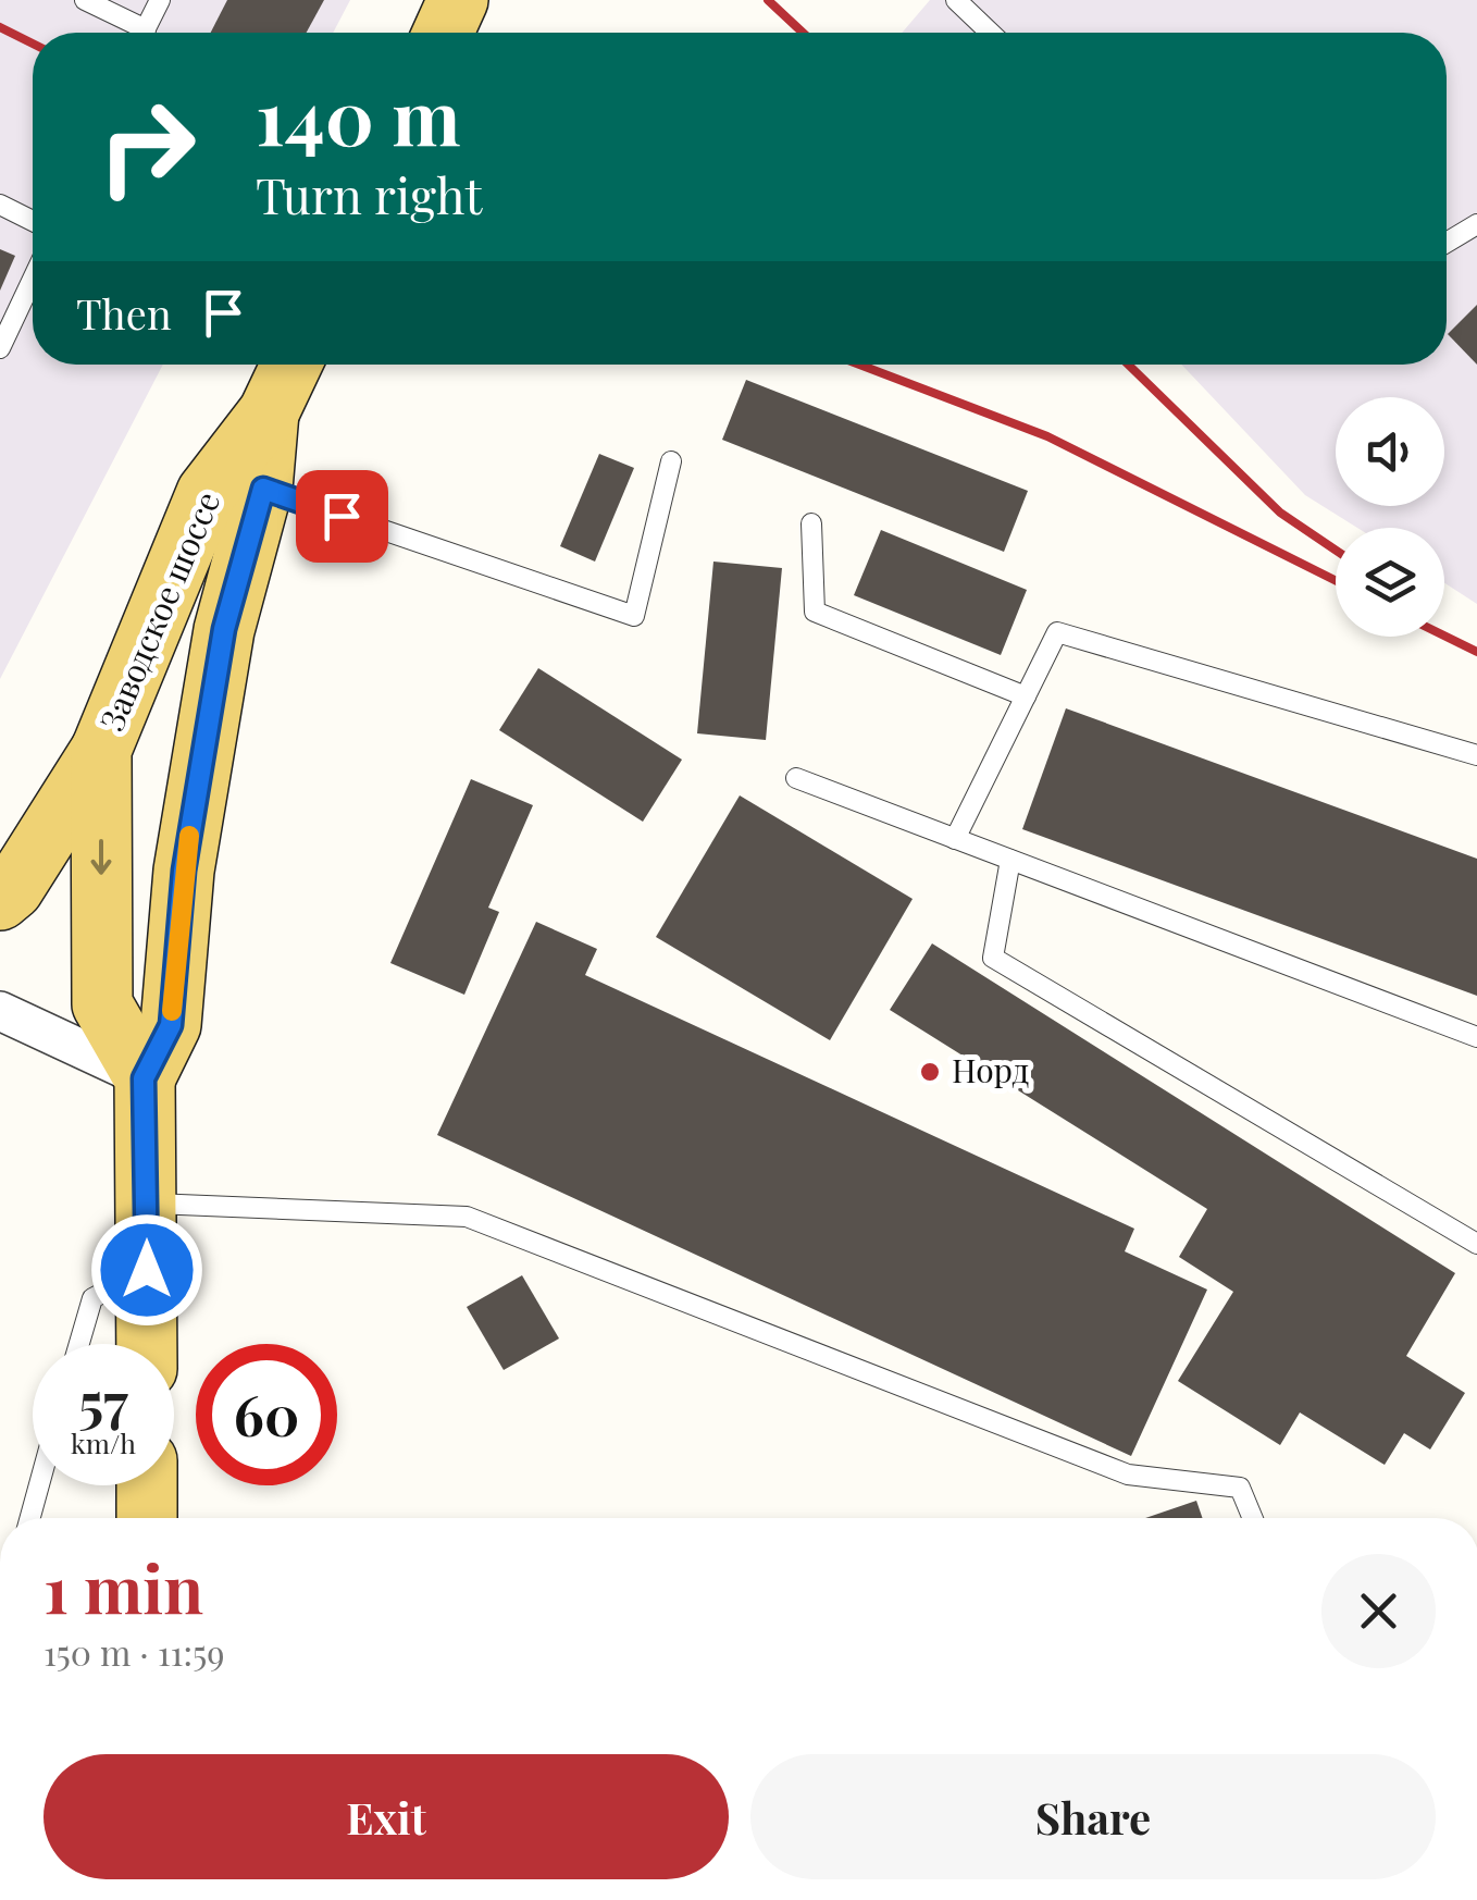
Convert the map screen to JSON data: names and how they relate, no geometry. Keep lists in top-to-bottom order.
{
  "streets": {
    "main road": ["Заводское шоссе"]
  },
  "places": ["Норд"],
  "page": {
    "turn": ["140 m", "Turn right"],
    "then": "Then",
    "speed": "57 km/h",
    "limit": "60",
    "heading": ["1 min", "150 m · 11:59"],
    "buttons": ["Exit", "Share"]
  }
}
